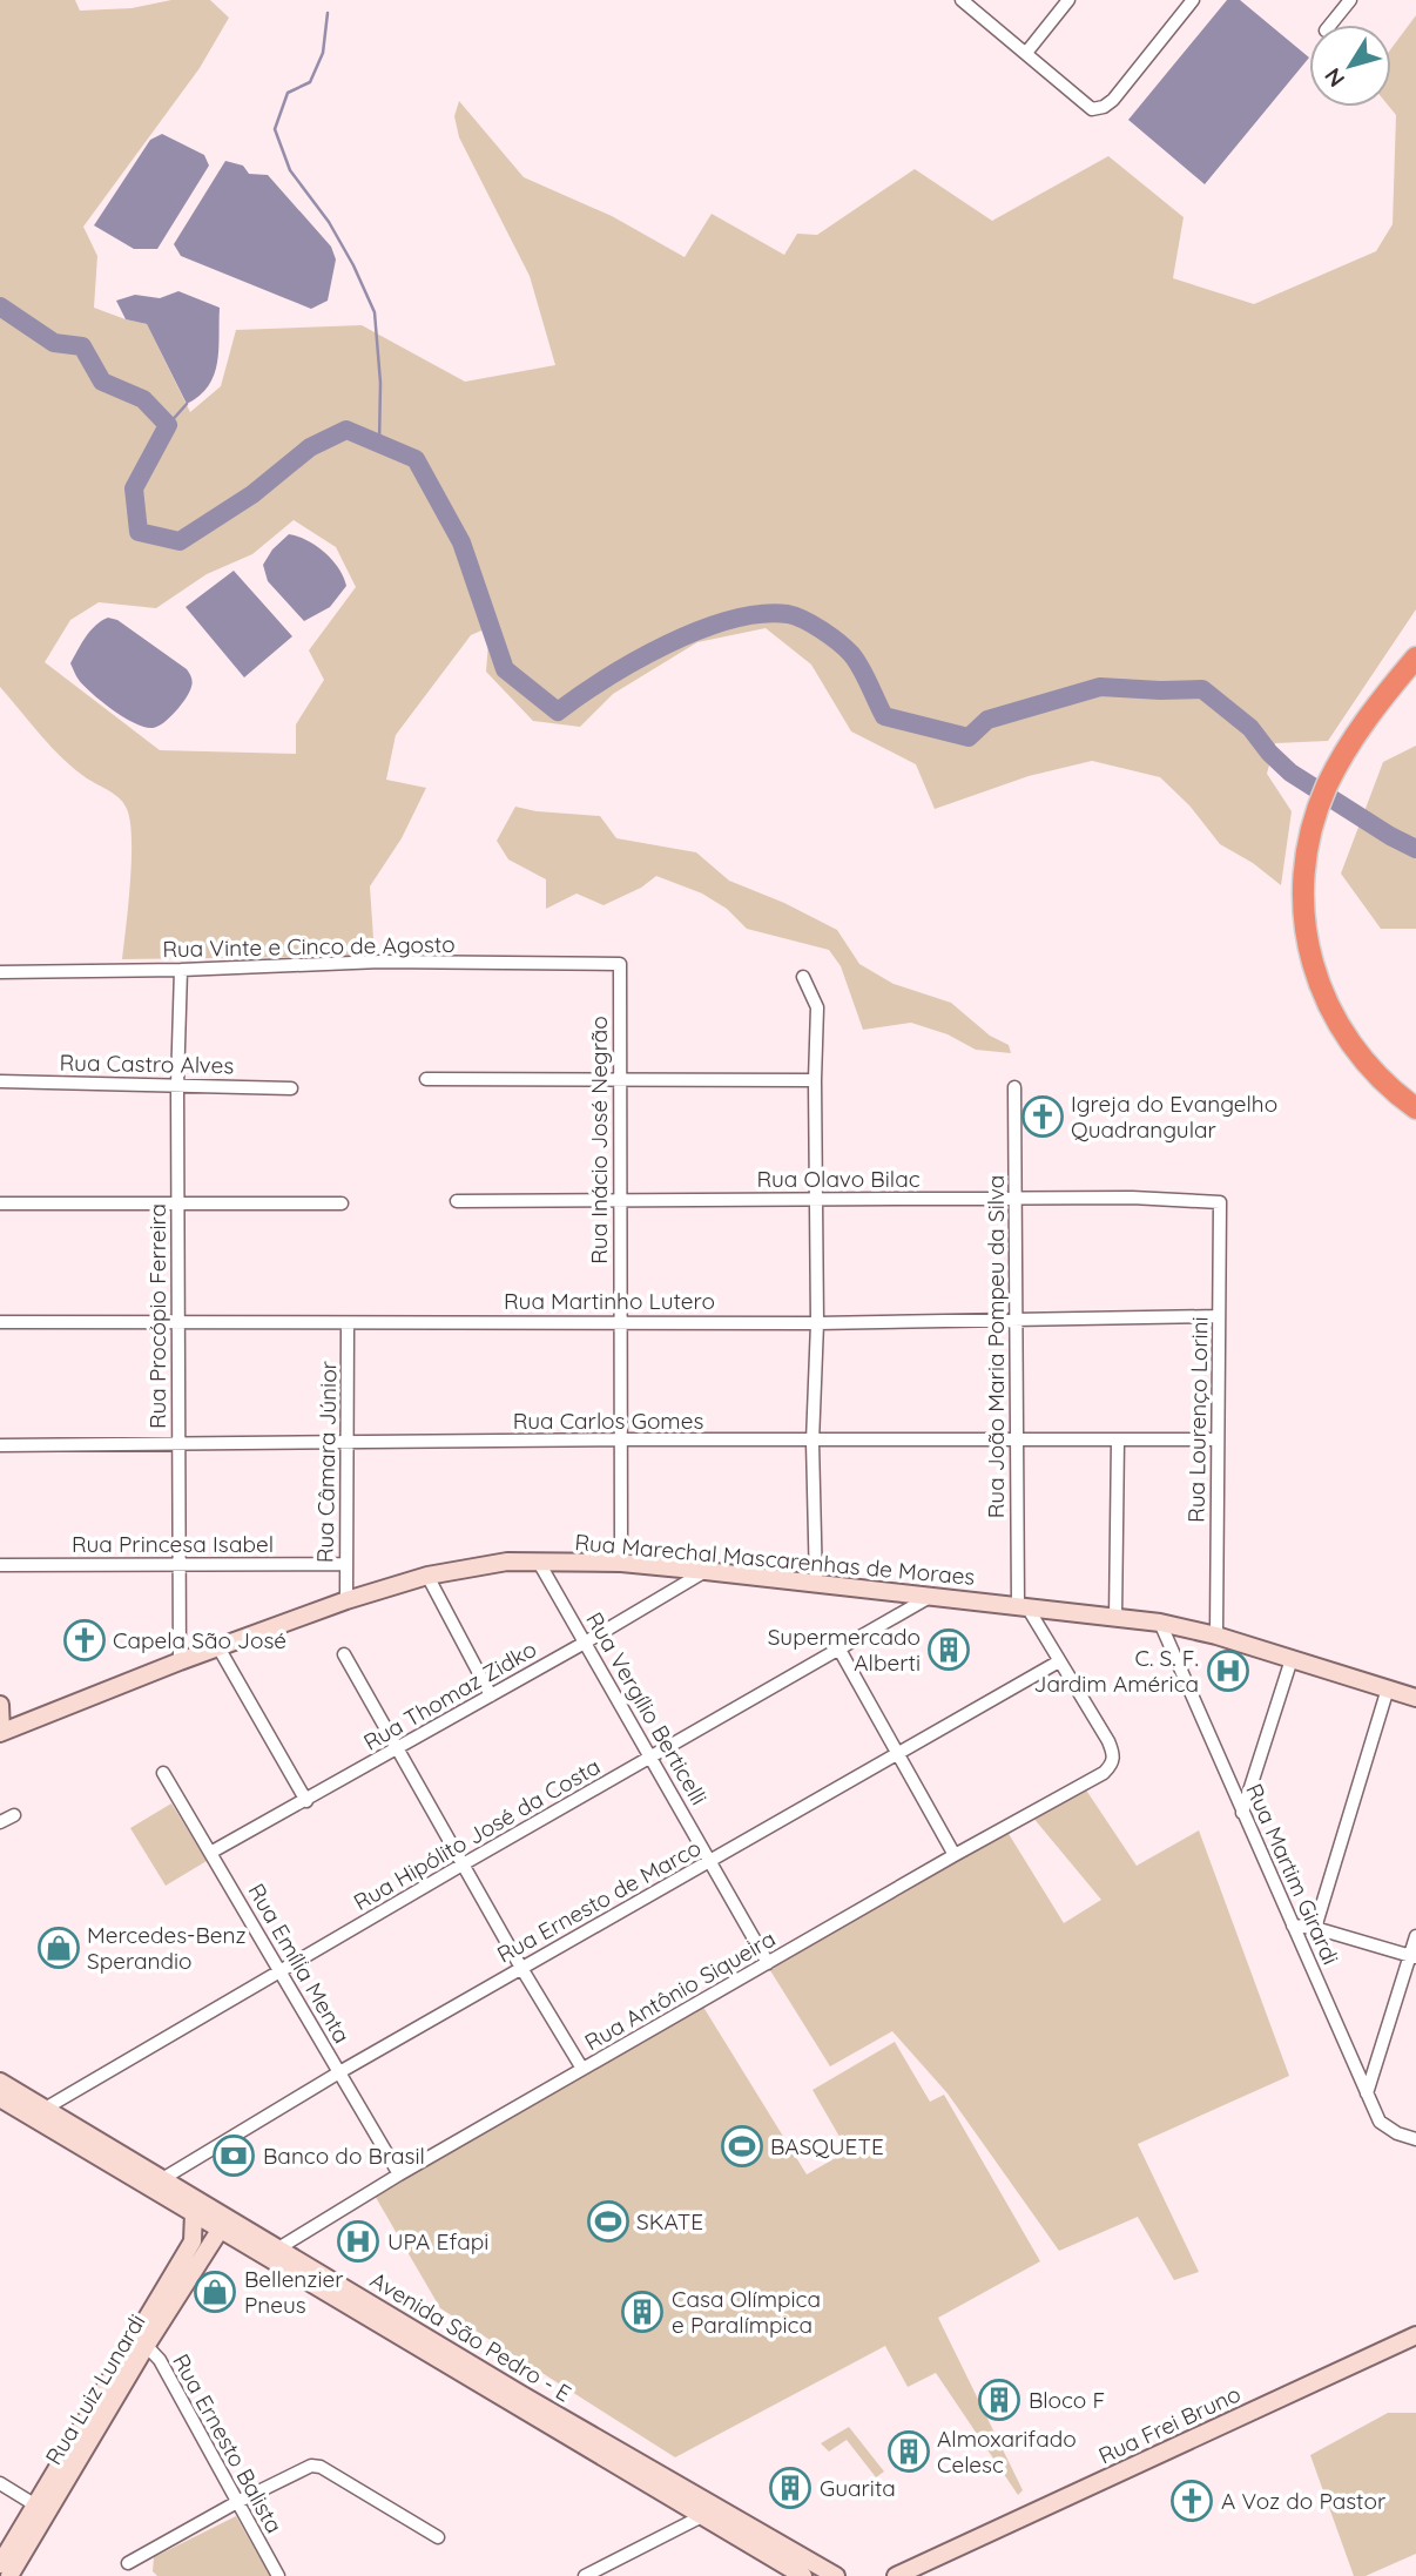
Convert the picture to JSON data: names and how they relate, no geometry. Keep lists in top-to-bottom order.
{
  "streets": {
    "street": [
      "Rua Vinte e Cinco de Agosto",
      "Rua Castro Alves",
      "Rua Inácio José Negrão",
      "Rua Olavo Bilac",
      "Rua Martinho Lutero",
      "Rua Procópio Ferreira",
      "Rua João Maria Pompeu da Silva",
      "Rua Lourenço Lorini",
      "Rua Carlos Gomes",
      "Rua Câmara Júnior",
      "Rua Princesa Isabel",
      "Rua Marechal Mascarenhas de Moraes",
      "Rua Thomaz Zidko",
      "Rua Vergílio Berticelli",
      "Rua Hipólito José da Costa",
      "Rua Martim Girardi",
      "Rua Ernesto de Marco",
      "Rua Emília Menta",
      "Rua Antônio Siqueira",
      "Avenida São Pedro - E",
      "Rua Luiz Lunardi",
      "Rua Frei Bruno",
      "Rua Ernesto Balista"
    ]
  },
  "crossings": [
    ["Rua Vinte e Cinco de Agosto", "Rua Inácio José Negrão"],
    ["Rua Vinte e Cinco de Agosto", "Rua Procópio Ferreira"],
    ["Rua Castro Alves", "Rua Procópio Ferreira"],
    ["Rua Inácio José Negrão", "Rua Olavo Bilac"],
    ["Rua Inácio José Negrão", "Rua Martinho Lutero"],
    ["Rua Inácio José Negrão", "Rua Carlos Gomes"],
    ["Rua Inácio José Negrão", "Rua Marechal Mascarenhas de Moraes"],
    ["Rua Olavo Bilac", "Rua João Maria Pompeu da Silva"],
    ["Rua Olavo Bilac", "Rua Lourenço Lorini"],
    ["Rua Martinho Lutero", "Rua Procópio Ferreira"],
    ["Rua Martinho Lutero", "Rua João Maria Pompeu da Silva"],
    ["Rua Martinho Lutero", "Rua Lourenço Lorini"],
    ["Rua Martinho Lutero", "Rua Câmara Júnior"],
    ["Rua Procópio Ferreira", "Rua Carlos Gomes"],
    ["Rua Procópio Ferreira", "Rua Princesa Isabel"],
    ["Rua Procópio Ferreira", "Rua Marechal Mascarenhas de Moraes"],
    ["Rua João Maria Pompeu da Silva", "Rua Carlos Gomes"],
    ["Rua João Maria Pompeu da Silva", "Rua Marechal Mascarenhas de Moraes"],
    ["Rua Lourenço Lorini", "Rua Carlos Gomes"],
    ["Rua Lourenço Lorini", "Rua Marechal Mascarenhas de Moraes"],
    ["Rua Carlos Gomes", "Rua Câmara Júnior"],
    ["Rua Câmara Júnior", "Rua Princesa Isabel"],
    ["Rua Câmara Júnior", "Rua Marechal Mascarenhas de Moraes"],
    ["Rua Marechal Mascarenhas de Moraes", "Rua Thomaz Zidko"],
    ["Rua Marechal Mascarenhas de Moraes", "Rua Vergílio Berticelli"],
    ["Rua Marechal Mascarenhas de Moraes", "Rua Hipólito José da Costa"],
    ["Rua Marechal Mascarenhas de Moraes", "Rua Martim Girardi"],
    ["Rua Thomaz Zidko", "Rua Vergílio Berticelli"],
    ["Rua Thomaz Zidko", "Rua Emília Menta"],
    ["Rua Vergílio Berticelli", "Rua Hipólito José da Costa"],
    ["Rua Vergílio Berticelli", "Rua Ernesto de Marco"],
    ["Rua Vergílio Berticelli", "Rua Antônio Siqueira"],
    ["Rua Hipólito José da Costa", "Rua Emília Menta"],
    ["Rua Hipólito José da Costa", "Avenida São Pedro - E"],
    ["Rua Ernesto de Marco", "Rua Emília Menta"],
    ["Rua Ernesto de Marco", "Rua Antônio Siqueira"],
    ["Rua Ernesto de Marco", "Avenida São Pedro - E"],
    ["Rua Emília Menta", "Rua Antônio Siqueira"],
    ["Rua Antônio Siqueira", "Avenida São Pedro - E"],
    ["Avenida São Pedro - E", "Rua Luiz Lunardi"],
    ["Rua Luiz Lunardi", "Rua Ernesto Balista"]
  ],
  "places": {
    "church": ["Igreja do Evangelho Quadrangular", "Capela São José", "A Voz do Pastor"],
    "building": [
      "Supermercado Alberti",
      "Casa Olímpica e Paralímpica",
      "Bloco F",
      "Almoxarifado Celesc",
      "Guarita"
    ],
    "hospital": ["C. S. F. Jardim América", "UPA Efapi"],
    "shop": ["Mercedes-Benz Sperandio", "Bellenzier Pneus"],
    "sports": ["BASQUETE", "SKATE"],
    "bank": ["Banco do Brasil"]
  },
  "north": "bottom left"
}
